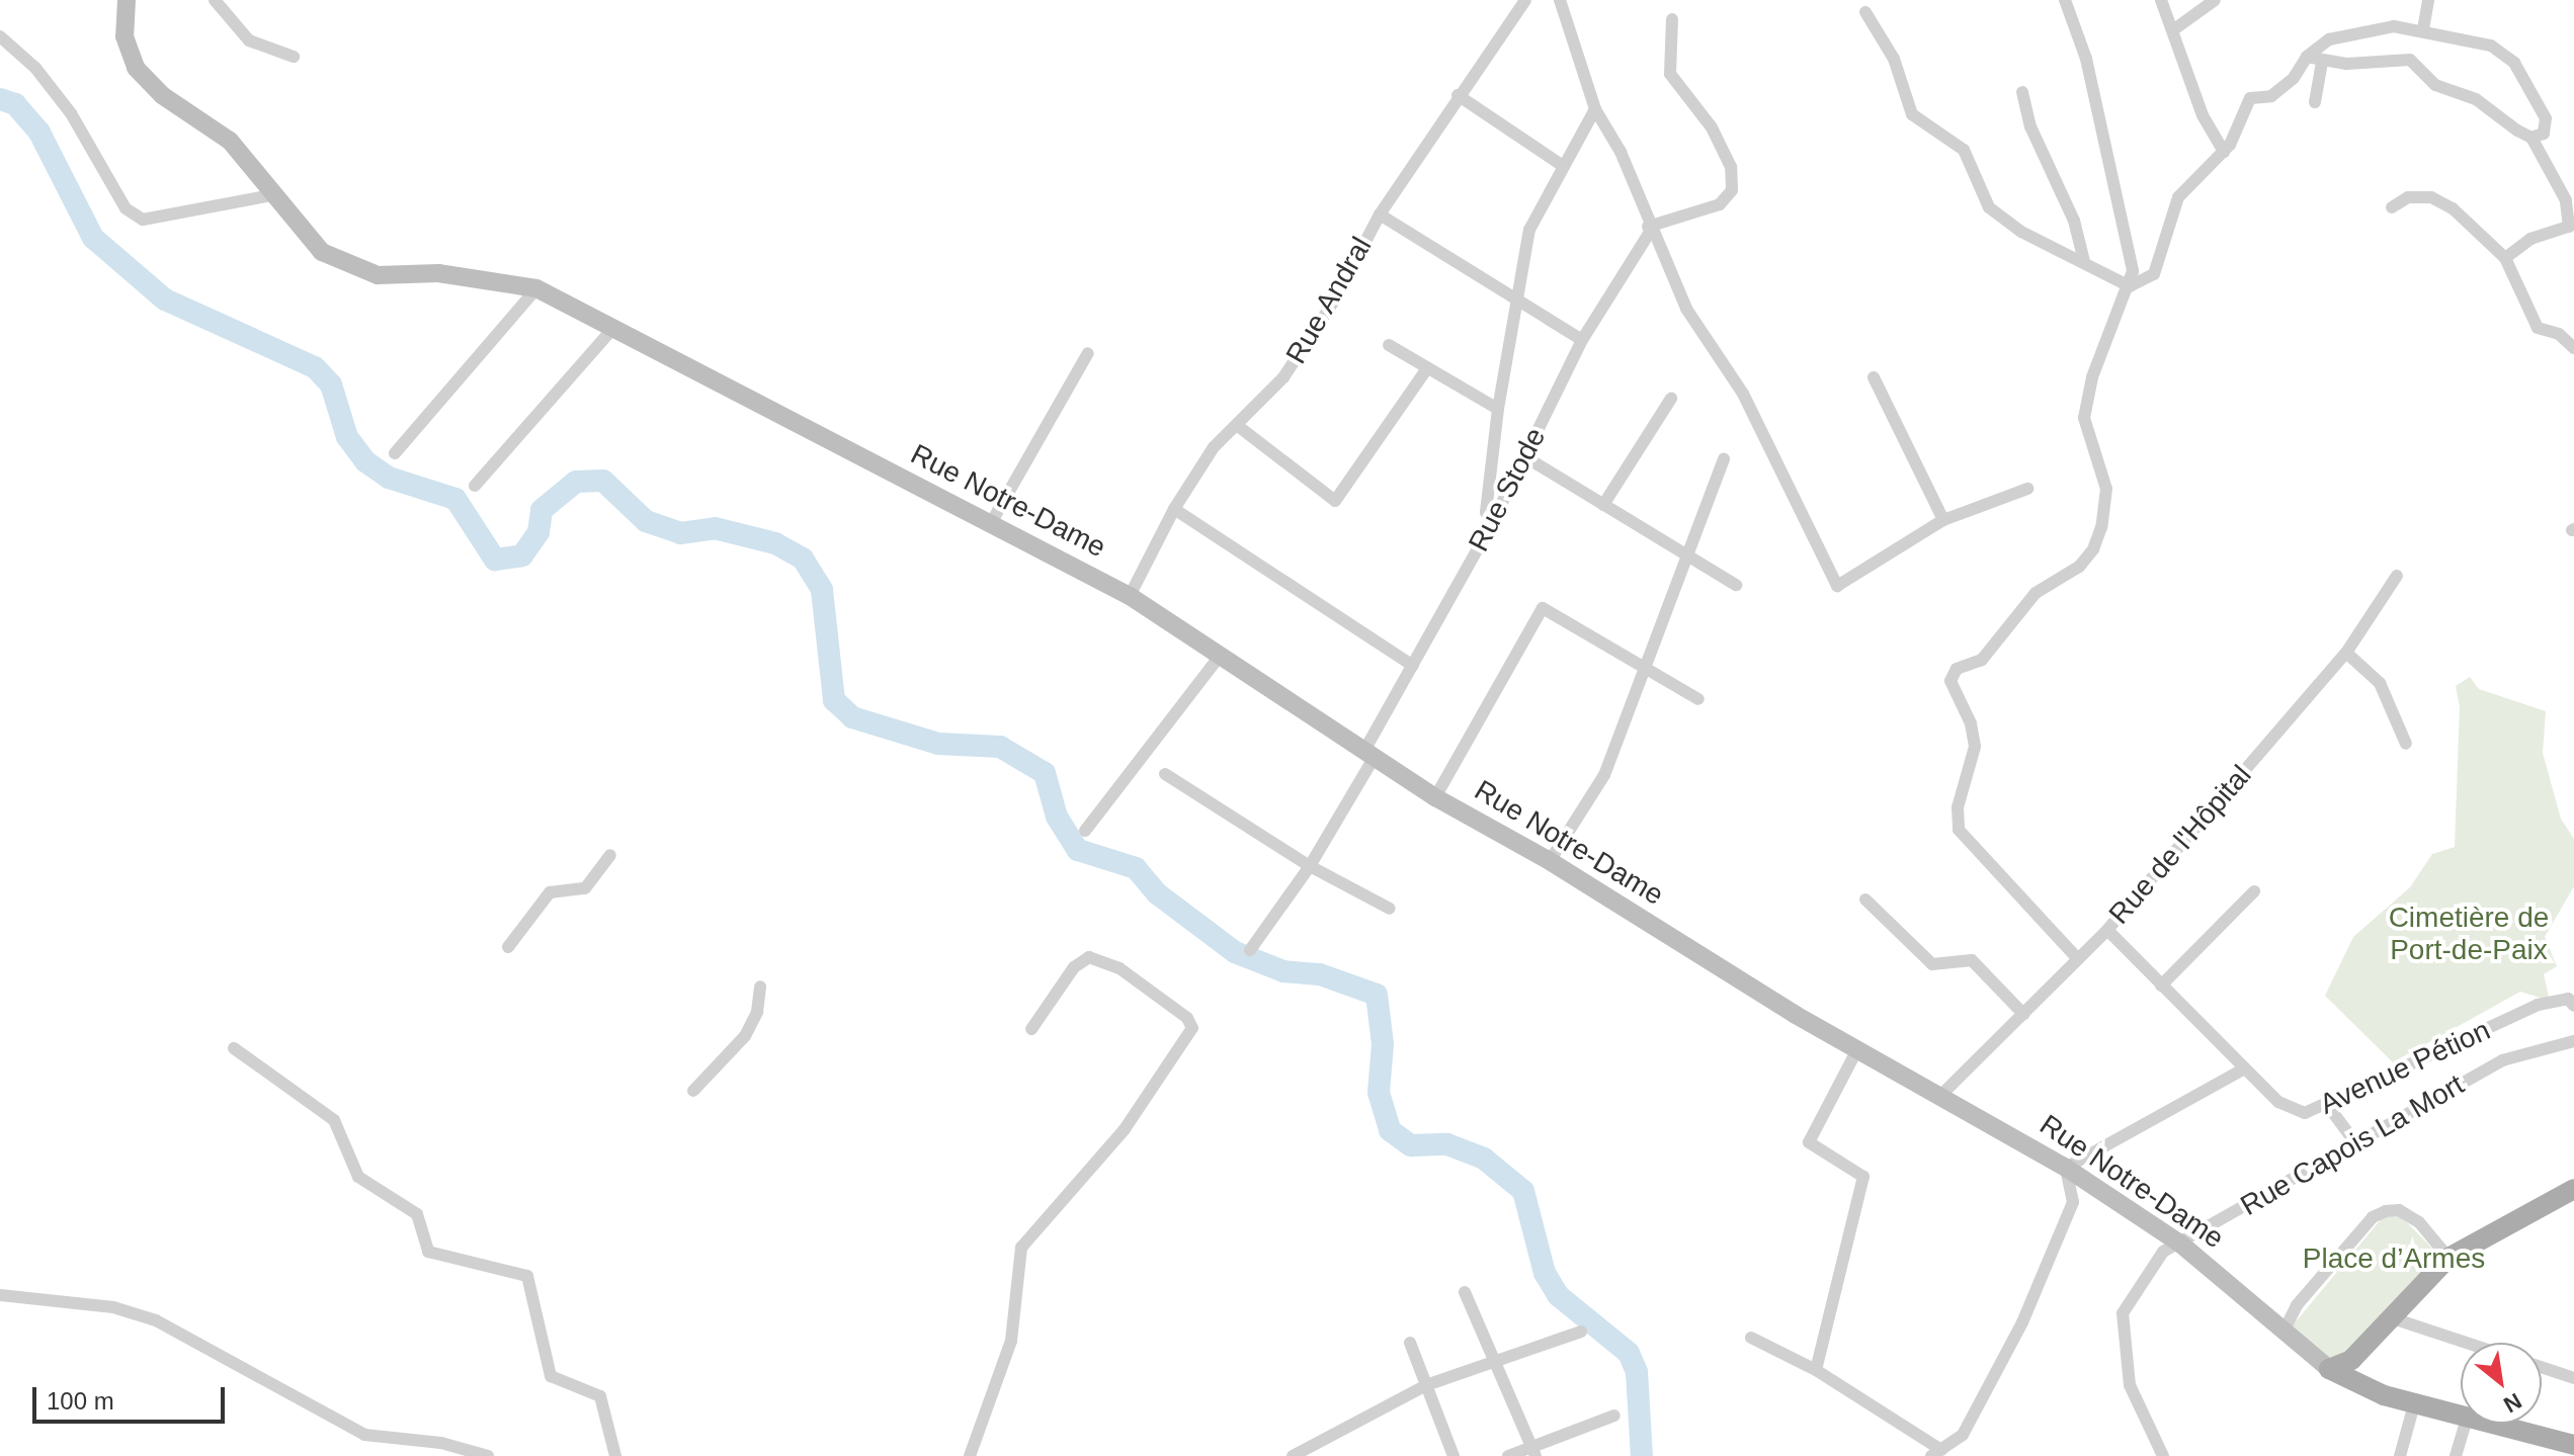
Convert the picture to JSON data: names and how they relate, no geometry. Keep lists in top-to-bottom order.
{
  "streets": {
    "main road": ["Rue Notre-Dame"],
    "street": [
      "Rue Andral",
      "Rue Stode",
      "Rue de l'Hôpital",
      "Avenue Pétion",
      "Rue Capois La Mort"
    ]
  },
  "crossings": [
    ["Rue Andral", "Rue Notre-Dame"],
    ["Rue Stode", "Rue Notre-Dame"],
    ["Rue Notre-Dame", "Rue de l'Hôpital"],
    ["Rue Notre-Dame", "Rue Capois La Mort"],
    ["Rue de l'Hôpital", "Avenue Pétion"]
  ],
  "parks": ["Cimetière de Port-de-Paix", "Place d’Armes"],
  "scale_bar": "100 m",
  "north": "bottom right"
}
